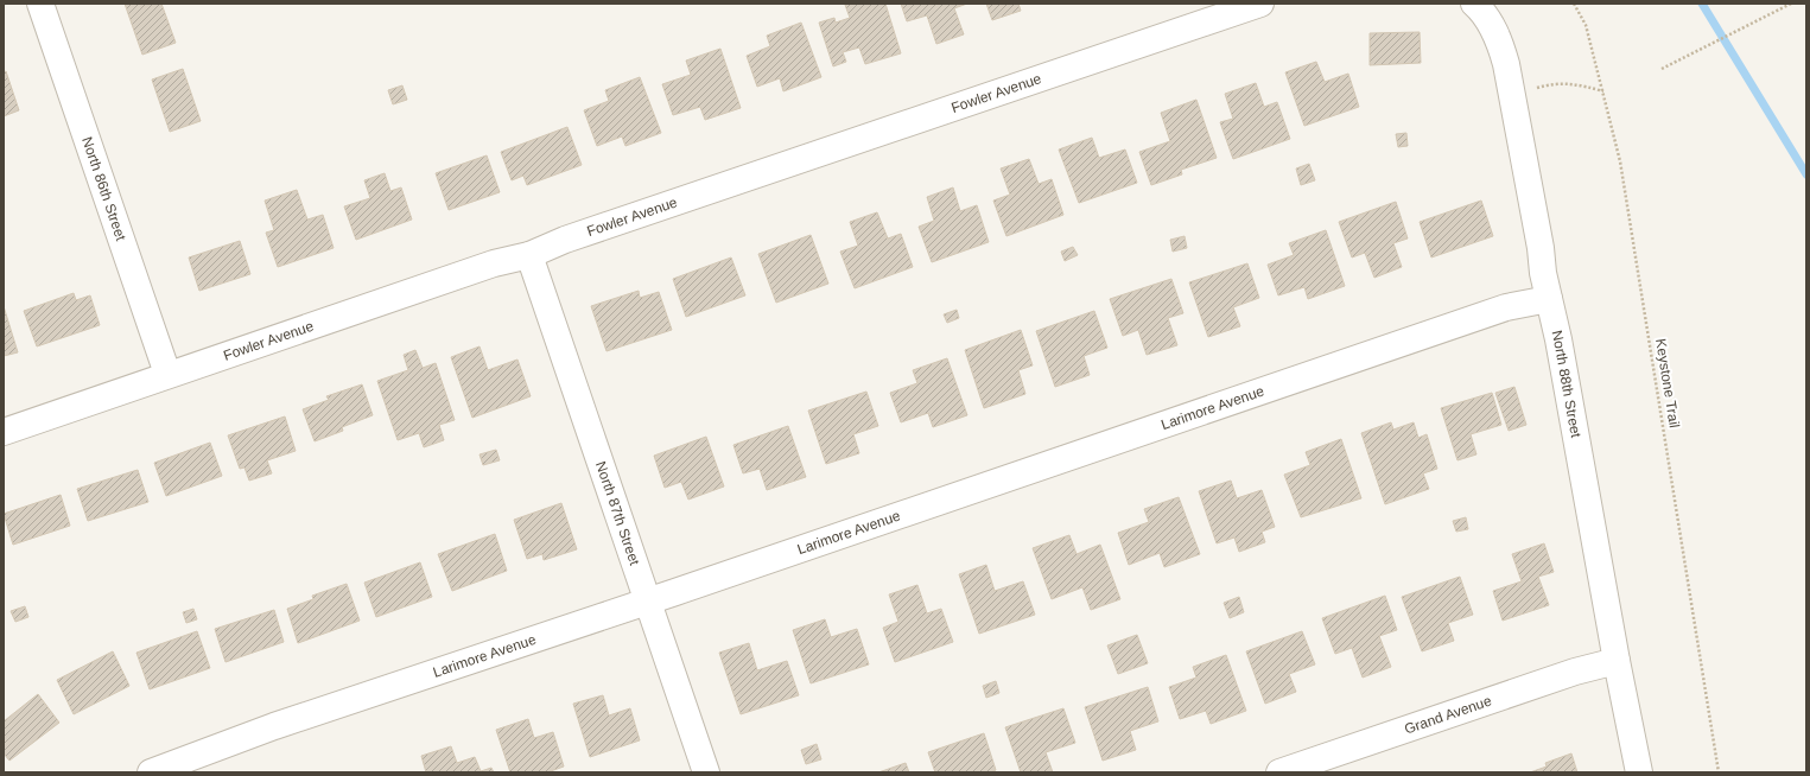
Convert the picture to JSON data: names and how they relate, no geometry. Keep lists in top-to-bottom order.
{
  "streets": {
    "street": [
      "Fowler Avenue",
      "North 86th Street",
      "North 88th Street",
      "Larimore Avenue",
      "North 87th Street",
      "Grand Avenue"
    ],
    "path": ["Keystone Trail"]
  },
  "crossings": [
    ["Fowler Avenue", "North 86th Street"],
    ["Fowler Avenue", "North 87th Street"],
    ["North 88th Street", "Larimore Avenue"],
    ["North 88th Street", "Grand Avenue"],
    ["Larimore Avenue", "North 87th Street"]
  ]
}
